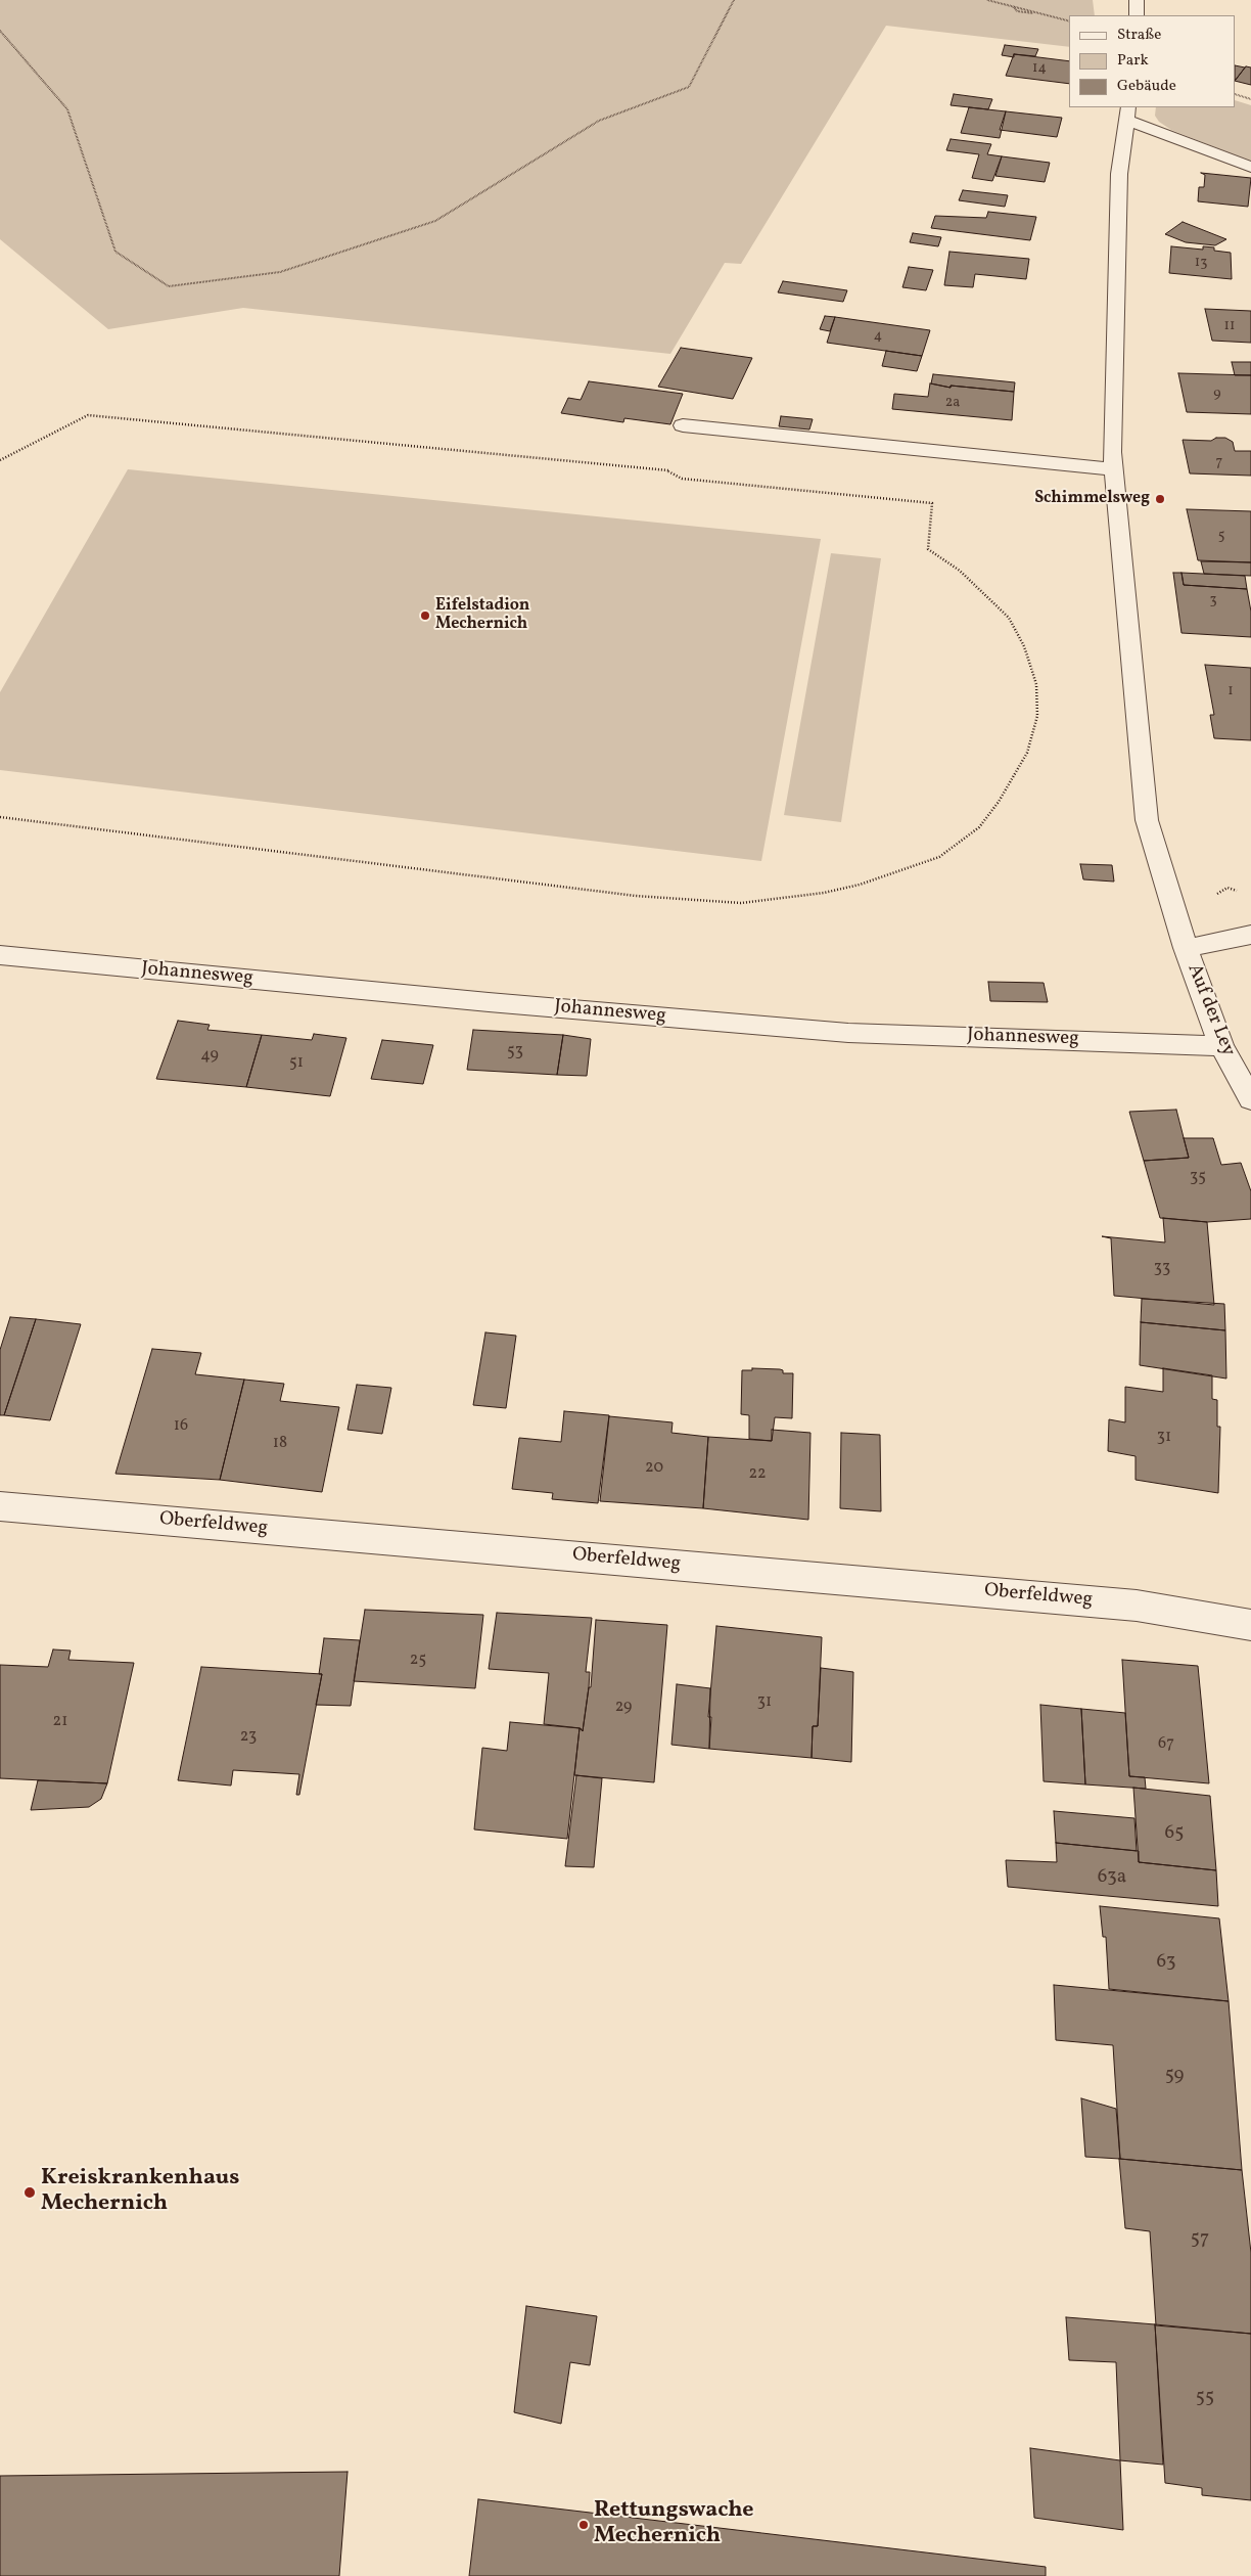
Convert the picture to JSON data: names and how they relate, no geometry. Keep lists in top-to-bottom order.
{
  "streets": {
    "street": ["Johannesweg", "Auf der Ley", "Oberfeldweg"]
  },
  "crossings": [
    ["Johannesweg", "Auf der Ley"]
  ],
  "places": [
    "Schimmelsweg",
    "Eifelstadion Mechernich",
    "Kreiskrankenhaus Mechernich",
    "Rettungswache Mechernich"
  ],
  "house_numbers": [
    "14",
    "13",
    "11",
    "4",
    "9",
    "2a",
    "7",
    "5",
    "3",
    "1",
    "53",
    "49",
    "51",
    "35",
    "33",
    "16",
    "31",
    "18",
    "20",
    "22",
    "25",
    "31",
    "29",
    "21",
    "23",
    "67",
    "65",
    "63a",
    "63",
    "59",
    "57",
    "55"
  ],
  "legend": ["Straße", "Park", "Gebäude"]
}
